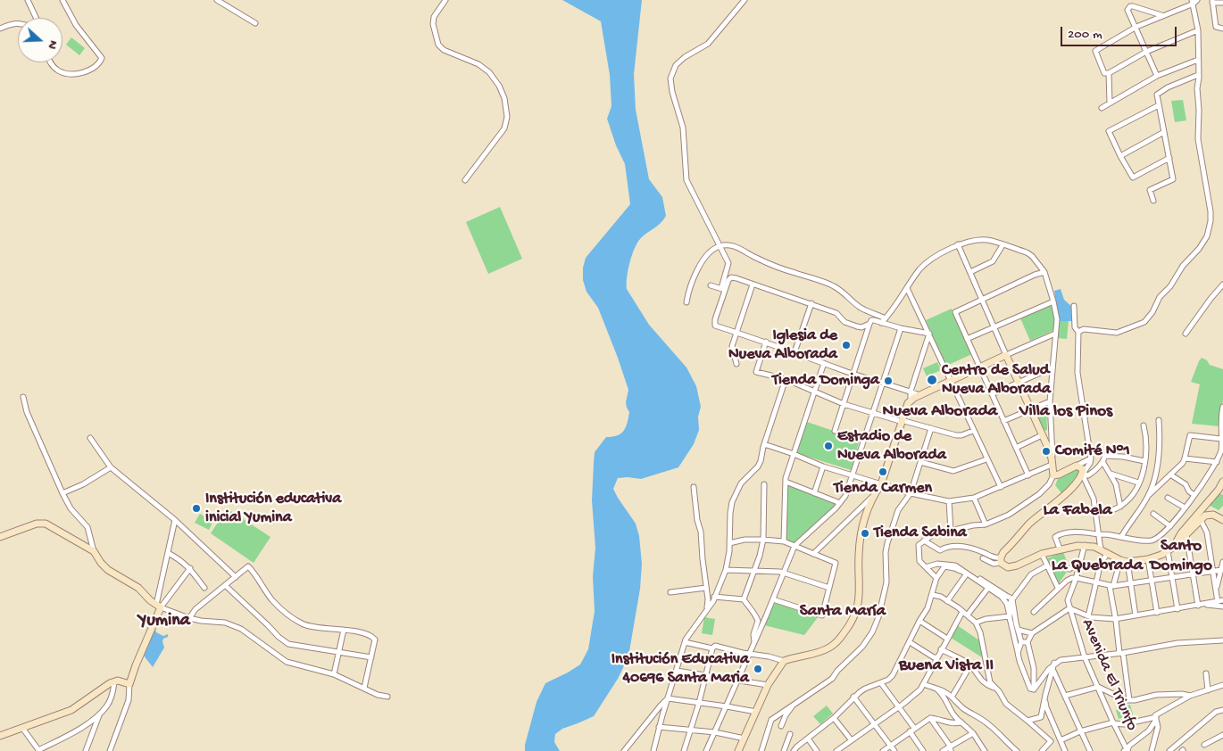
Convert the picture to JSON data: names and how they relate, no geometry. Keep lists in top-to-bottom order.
{
  "streets": {
    "street": ["Avenida El Triunfo"]
  },
  "districts": [
    "Nueva Alborada",
    "Villa los Pinos",
    "La Fabela",
    "Santo Domingo",
    "La Quebrada",
    "Santa María",
    "Yumina",
    "Buena Vista II"
  ],
  "places": [
    "Iglesia de Nueva Alborada",
    "Centro de Salud Nueva Alborada",
    "Tienda Dominga",
    "Estadio de Nueva Alborada",
    "Comité N°1",
    "Tienda Carmen",
    "Institución educativa inicial Yumina",
    "Tienda Sabina",
    "Institución Educativa 40696 Santa Maria"
  ],
  "scale_bar": "200 m",
  "north": "right"
}
